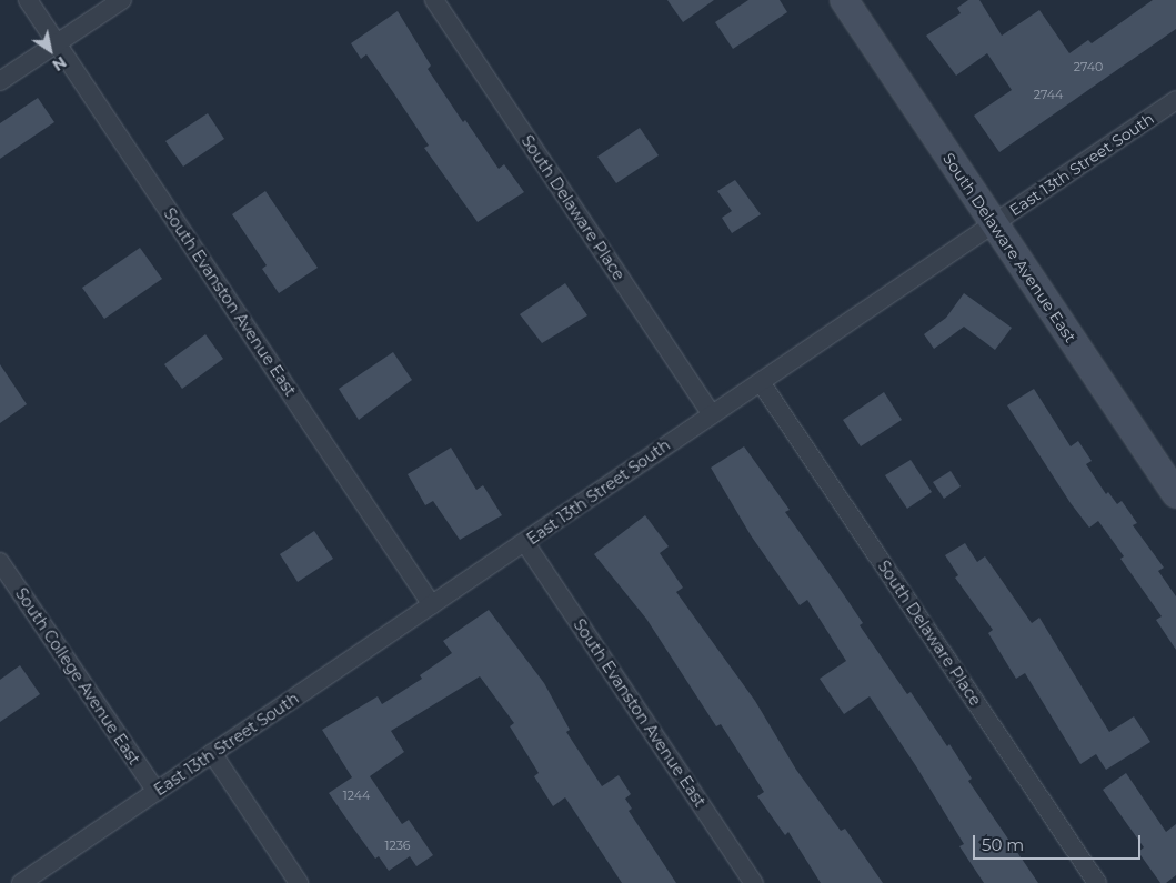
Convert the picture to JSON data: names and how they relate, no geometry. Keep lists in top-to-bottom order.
{
  "streets": {
    "main road": ["South Delaware Avenue East"],
    "street": [
      "East 13th Street South",
      "South Delaware Place",
      "South Evanston Avenue East",
      "South College Avenue East"
    ]
  },
  "crossings": [
    ["East 13th Street South", "South Delaware Place"],
    ["East 13th Street South", "South Delaware Avenue East"],
    ["East 13th Street South", "South Evanston Avenue East"],
    ["East 13th Street South", "South College Avenue East"]
  ],
  "house_numbers": [
    "2740",
    "2744",
    "1244",
    "1236"
  ],
  "scale_bar": "50 m",
  "north": "bottom right"
}
